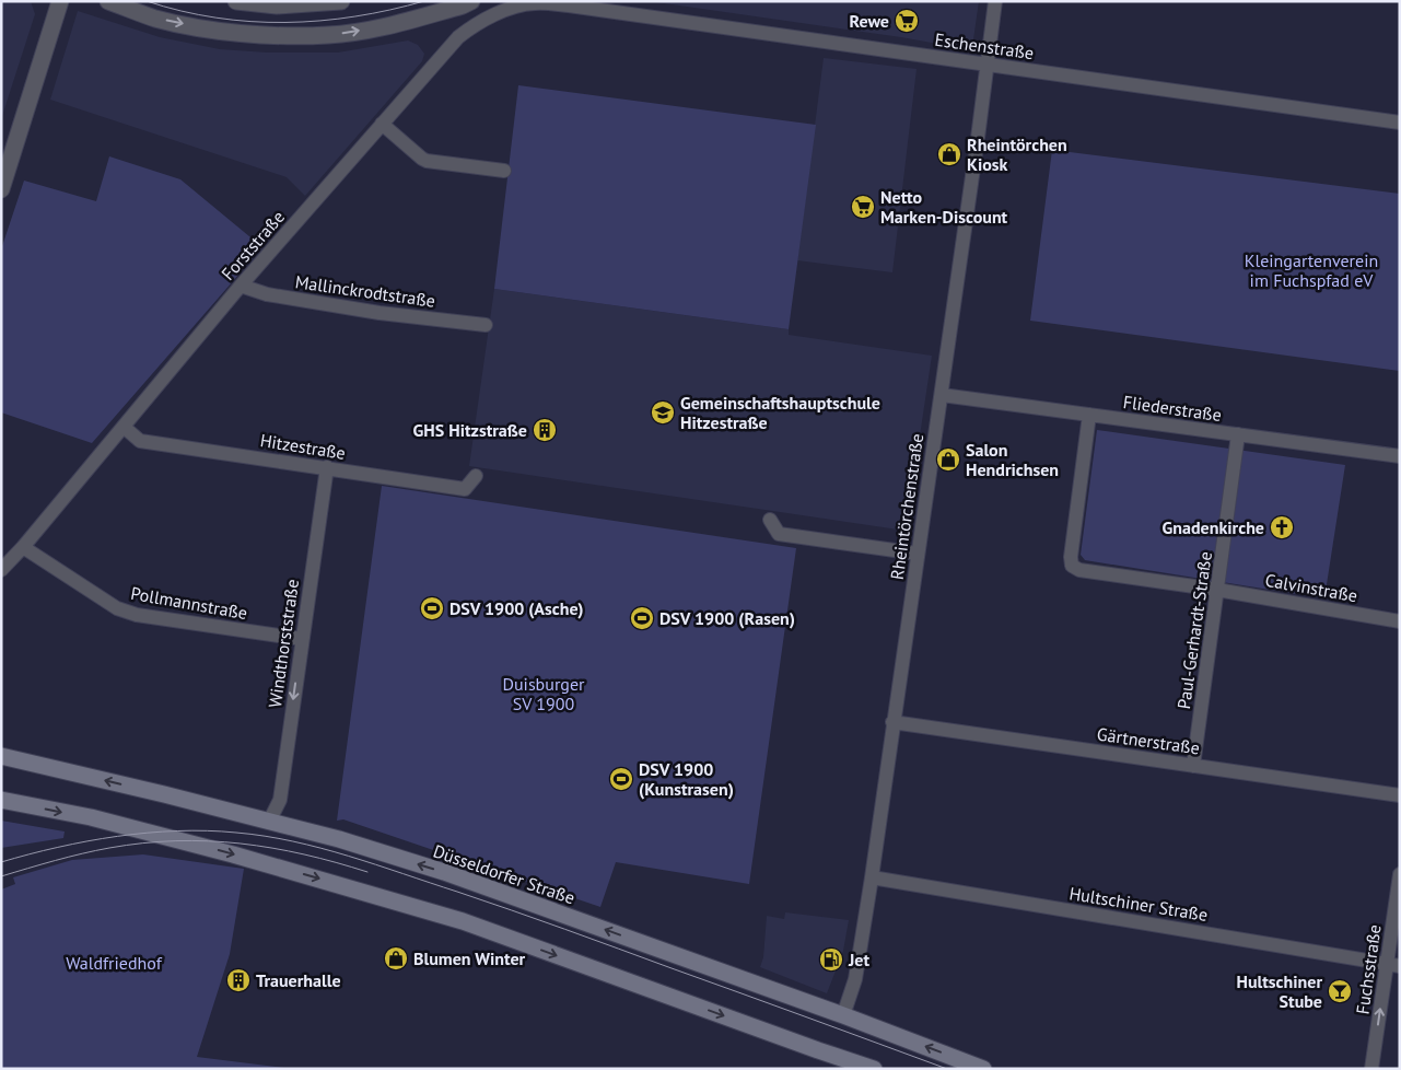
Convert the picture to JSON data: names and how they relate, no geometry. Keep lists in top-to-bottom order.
{
  "streets": {
    "main road": ["Düsseldorfer Straße"],
    "street": [
      "Eschenstraße",
      "Forststraße",
      "Mallinckrodtstraße",
      "Fliederstraße",
      "Hitzestraße",
      "Rheintörchenstraße",
      "Calvinstraße",
      "Pollmannstraße",
      "Paul-Gerhardt-Straße",
      "Windthorststraße",
      "Gärtnerstraße",
      "Hultschiner Straße",
      "Fuchsstraße"
    ]
  },
  "crossings": [
    ["Eschenstraße", "Forststraße"],
    ["Eschenstraße", "Rheintörchenstraße"],
    ["Forststraße", "Mallinckrodtstraße"],
    ["Forststraße", "Hitzestraße"],
    ["Forststraße", "Pollmannstraße"],
    ["Fliederstraße", "Rheintörchenstraße"],
    ["Fliederstraße", "Calvinstraße"],
    ["Fliederstraße", "Paul-Gerhardt-Straße"],
    ["Hitzestraße", "Windthorststraße"],
    ["Rheintörchenstraße", "Gärtnerstraße"],
    ["Rheintörchenstraße", "Düsseldorfer Straße"],
    ["Rheintörchenstraße", "Hultschiner Straße"],
    ["Calvinstraße", "Paul-Gerhardt-Straße"],
    ["Pollmannstraße", "Windthorststraße"],
    ["Paul-Gerhardt-Straße", "Gärtnerstraße"],
    ["Windthorststraße", "Düsseldorfer Straße"],
    ["Hultschiner Straße", "Fuchsstraße"]
  ],
  "one_way": ["Windthorststraße", "Fuchsstraße"],
  "parks": ["Kleingartenverein im Fuchspfad eV", "Duisburger SV 1900", "Waldfriedhof"],
  "places": {
    "supermarket": ["Rewe", "Netto Marken-Discount"],
    "shop": ["Rheintörchen Kiosk", "Salon Hendrichsen", "Blumen Winter"],
    "school or university": ["Gemeinschaftshauptschule Hitzestraße"],
    "building": ["GHS Hitzstraße", "Trauerhalle"],
    "church": ["Gnadenkirche"],
    "sports": ["DSV 1900 (Asche)", "DSV 1900 (Rasen)", "DSV 1900 (Kunstrasen)"],
    "fuel station": ["Jet"],
    "bar": ["Hultschiner Stube"]
  }
}
